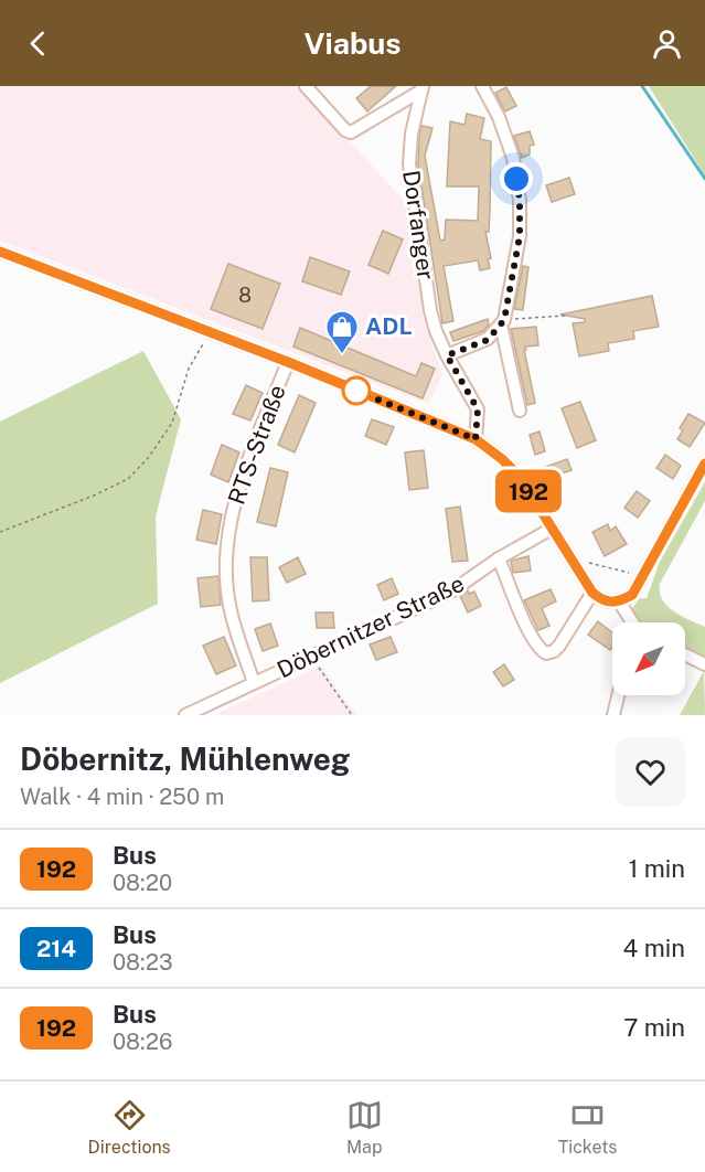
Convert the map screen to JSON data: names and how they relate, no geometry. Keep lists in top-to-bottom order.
{
  "streets": {
    "street": ["Dorfanger", "RTS-Straße", "Döbernitzer Straße"]
  },
  "crossings": [
    ["RTS-Straße", "Döbernitzer Straße"]
  ],
  "places": {
    "shop": ["ADL"]
  },
  "lines": ["bus line 192"],
  "house_numbers": ["8"],
  "north": "bottom left",
  "page": {
    "header": "Viabus",
    "on_map": "192",
    "heading": ["Döbernitz, Mühlenweg", "Walk · 4 min · 250 m"],
    "list": [
      {
        "mark": "192",
        "name": "Bus",
        "note": "08:20",
        "value": "1 min"
      },
      {
        "mark": "214",
        "name": "Bus",
        "note": "08:23",
        "value": "4 min"
      },
      {
        "mark": "192",
        "name": "Bus",
        "note": "08:26",
        "value": "7 min"
      }
    ],
    "tabs": ["Directions", "Map", "Tickets"]
  }
}
